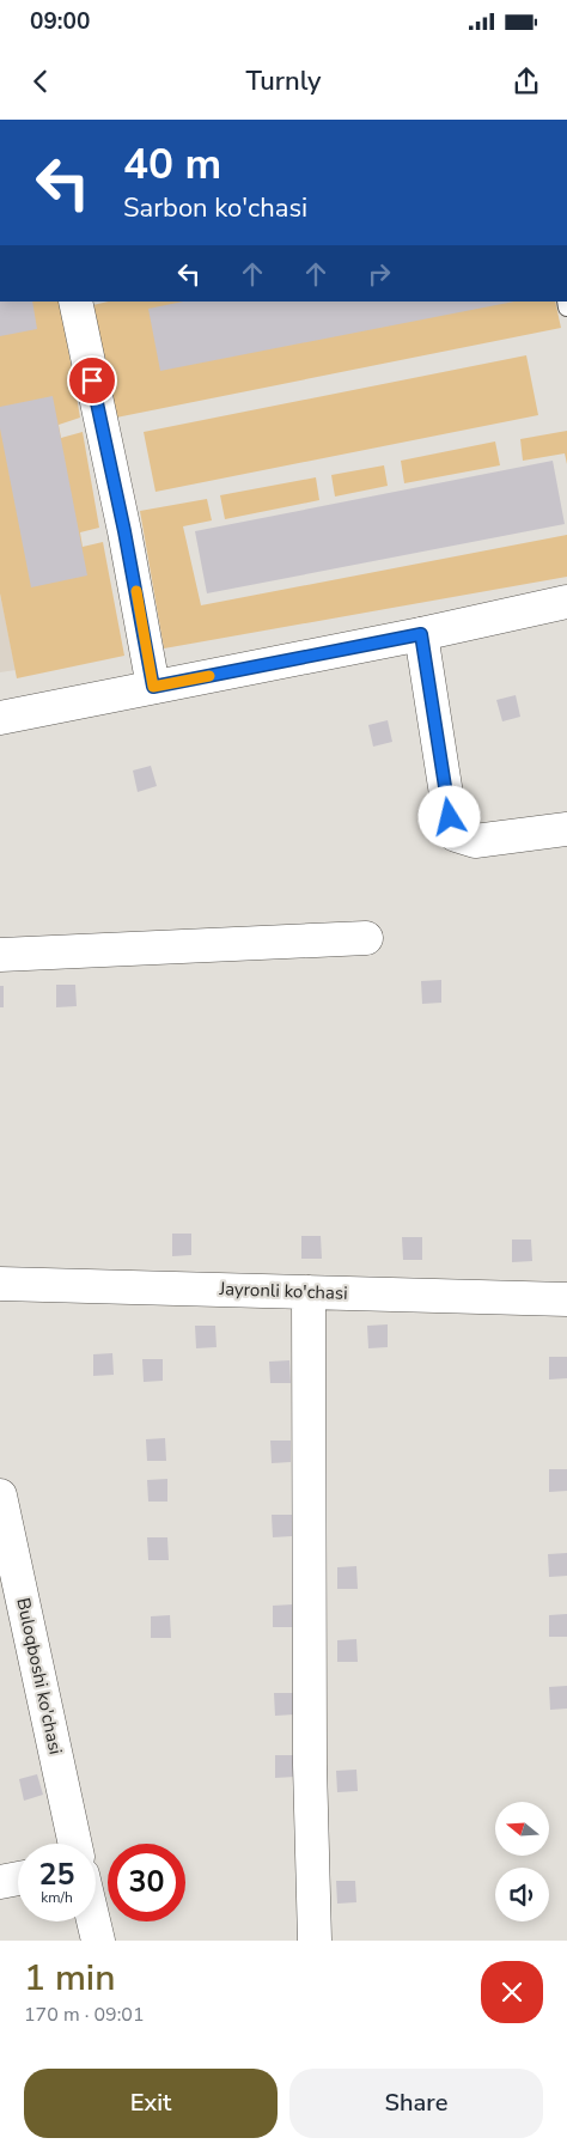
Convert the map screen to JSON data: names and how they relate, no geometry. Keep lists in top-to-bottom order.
{
  "streets": {
    "street": ["Jayronli ko'chasi", "Buloqboshi ko'chasi"]
  },
  "north": "left",
  "page": {
    "status": "09:00",
    "header": "Turnly",
    "turn": ["40 m", "Sarbon ko'chasi"],
    "speed": "25 km/h",
    "limit": "30",
    "heading": ["1 min", "170 m · 09:01"],
    "buttons": ["Exit", "Share"]
  }
}
